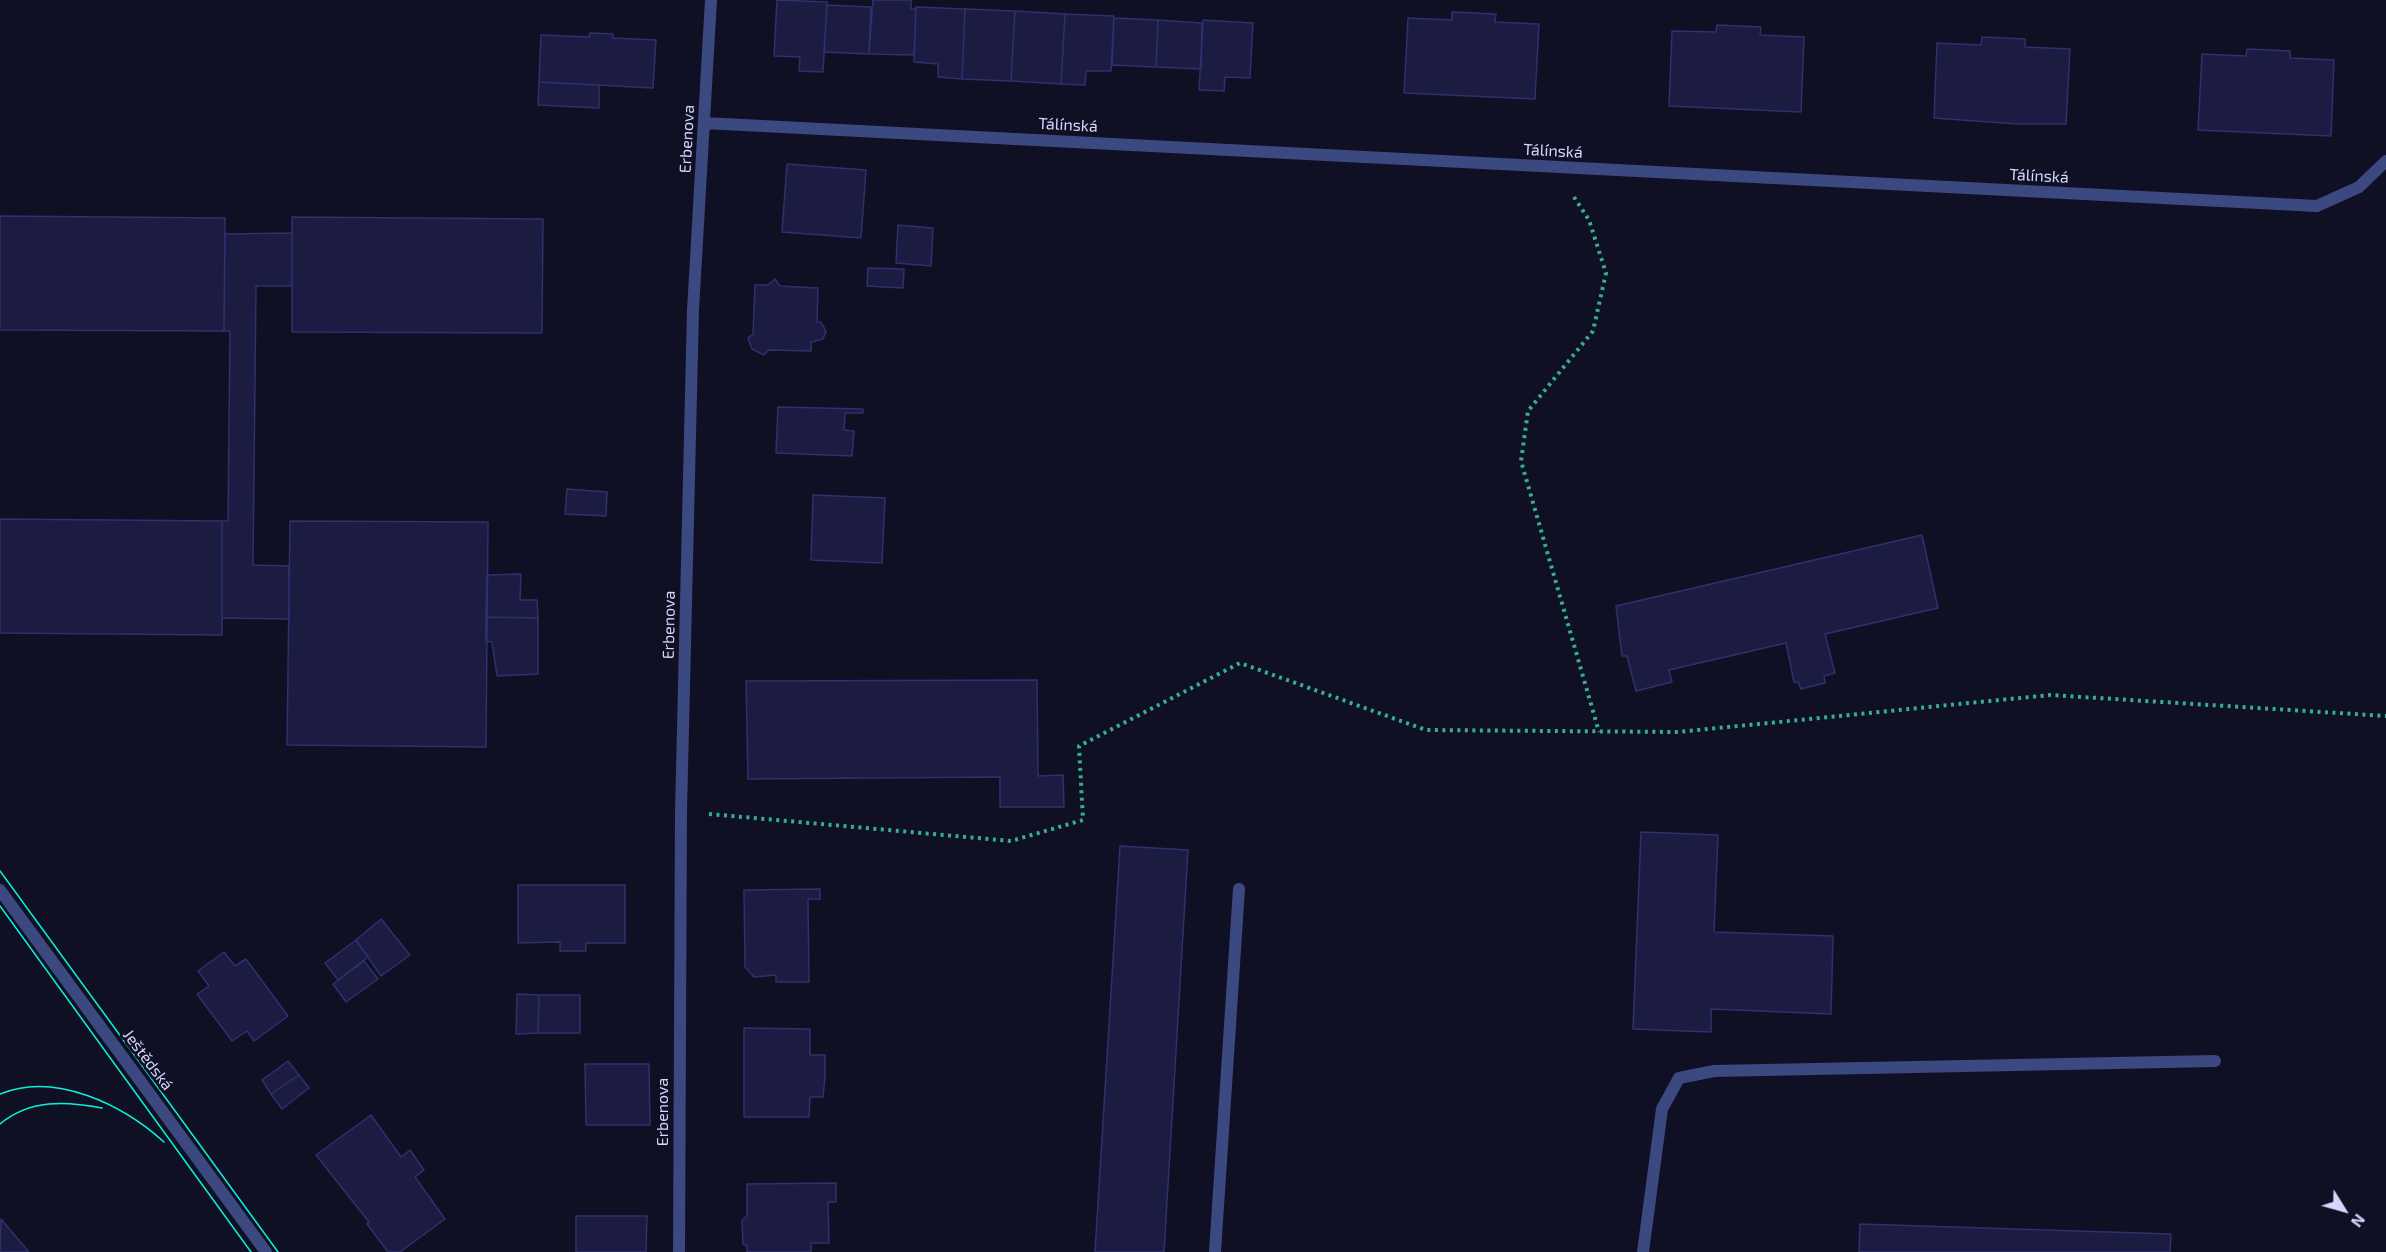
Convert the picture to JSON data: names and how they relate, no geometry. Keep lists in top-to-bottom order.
{
  "streets": {
    "street": ["Tálínská", "Erbenova", "Ještědská"]
  },
  "crossings": [
    ["Tálínská", "Erbenova"]
  ],
  "north": "bottom right"
}
